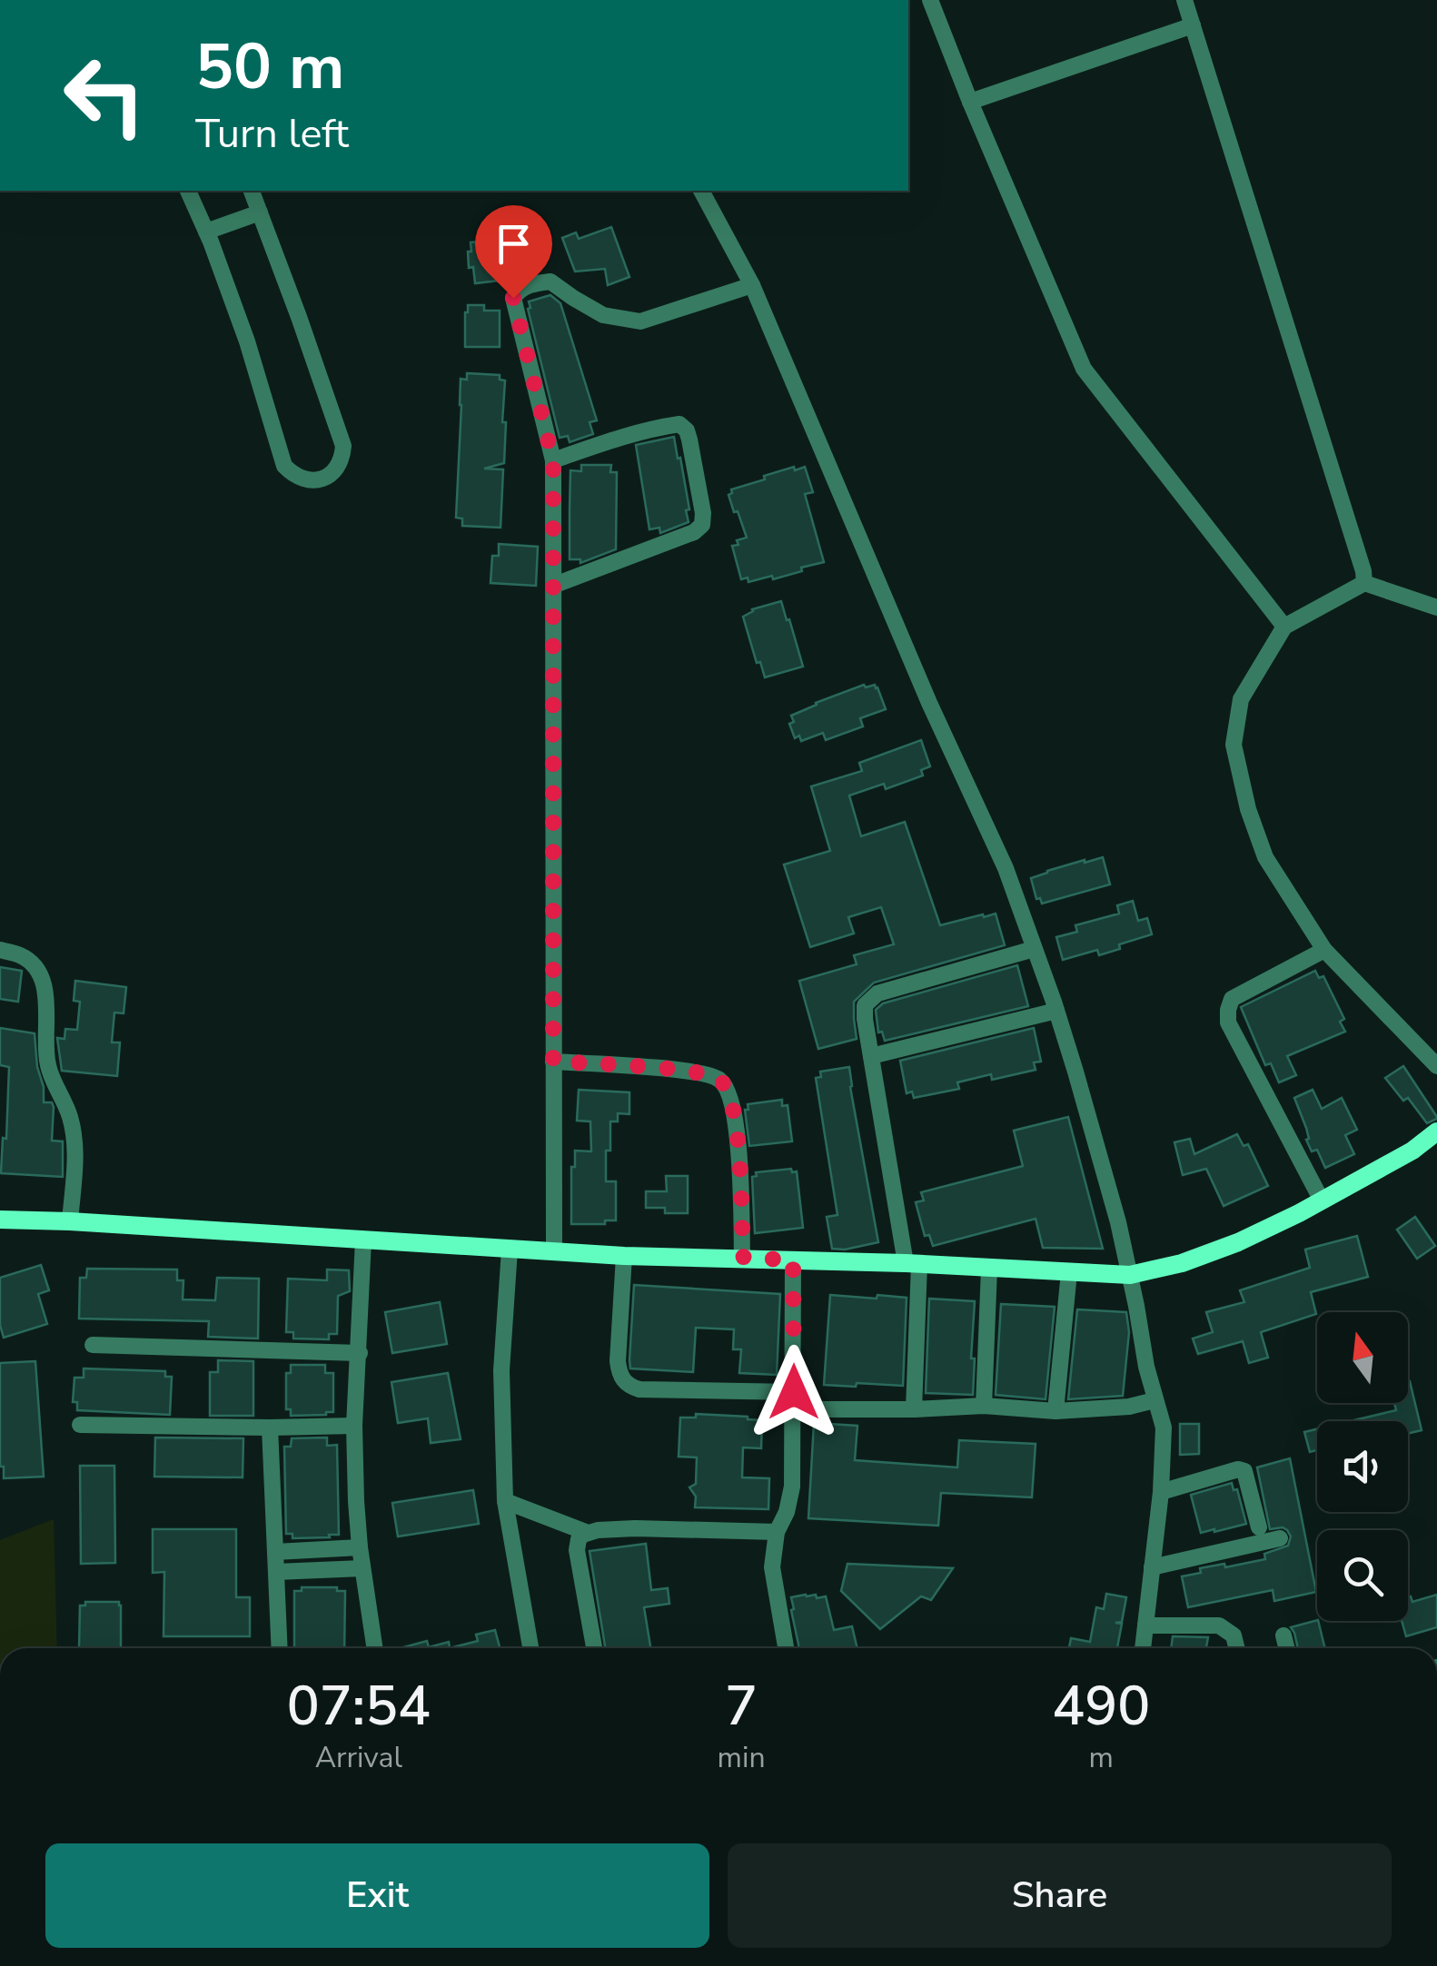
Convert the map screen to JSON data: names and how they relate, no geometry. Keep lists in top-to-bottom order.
{
  "north": "top",
  "page": {
    "turn": ["50 m", "Turn left"],
    "eta": [
      "07:54",
      "Arrival",
      "7",
      "min",
      "490",
      "m"
    ],
    "buttons": ["Exit", "Share"]
  }
}
